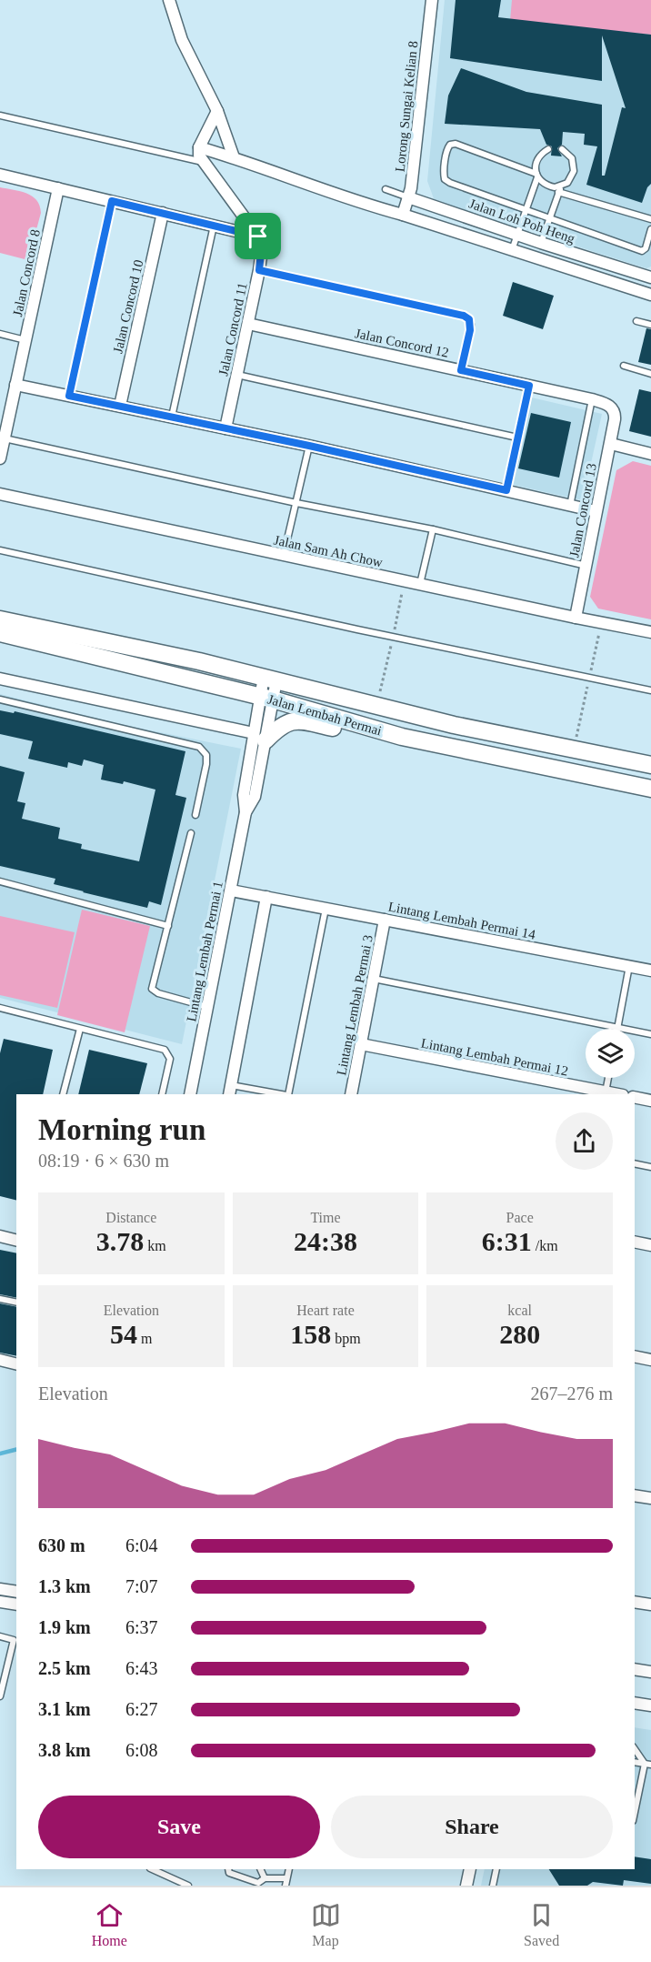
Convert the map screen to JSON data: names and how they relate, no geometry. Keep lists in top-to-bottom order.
{
  "streets": {
    "main road": ["Jalan Lembah Permai"],
    "street": [
      "Lorong Sungai Kelian 8",
      "Jalan Loh Poh Heng",
      "Jalan Concord 8",
      "Jalan Concord 10",
      "Jalan Concord 11",
      "Jalan Concord 12",
      "Jalan Concord 13",
      "Jalan Sam Ah Chow",
      "Lintang Lembah Permai 14",
      "Lintang Lembah Permai 1",
      "Lintang Lembah Permai 3",
      "Lintang Lembah Permai 12"
    ]
  },
  "crossings": [
    ["Lorong Sungai Kelian 8", "Jalan Loh Poh Heng"],
    ["Jalan Concord 11", "Jalan Concord 12"],
    ["Jalan Concord 12", "Jalan Concord 13"],
    ["Jalan Concord 13", "Jalan Sam Ah Chow"],
    ["Jalan Lembah Permai", "Lintang Lembah Permai 1"],
    ["Lintang Lembah Permai 14", "Lintang Lembah Permai 1"],
    ["Lintang Lembah Permai 14", "Lintang Lembah Permai 3"],
    ["Lintang Lembah Permai 3", "Lintang Lembah Permai 12"]
  ],
  "page": {
    "heading": ["Morning run", "08:19 · 6 × 630 m"],
    "stats": [
      ["Distance", "3.78 km"],
      ["Time", "24:38"],
      ["Pace", "6:31 /km"],
      ["Elevation", "54 m"],
      ["Heart rate", "158 bpm"],
      ["kcal", "280"]
    ],
    "chart": ["Elevation", "267–276 m"],
    "list": [
      {
        "name": "630 m",
        "note": "6:04"
      },
      {
        "name": "1.3 km",
        "note": "7:07"
      },
      {
        "name": "1.9 km",
        "note": "6:37"
      },
      {
        "name": "2.5 km",
        "note": "6:43"
      },
      {
        "name": "3.1 km",
        "note": "6:27"
      },
      {
        "name": "3.8 km",
        "note": "6:08"
      }
    ],
    "buttons": ["Save", "Share"],
    "tabs": ["Home", "Map", "Saved"]
  }
}
